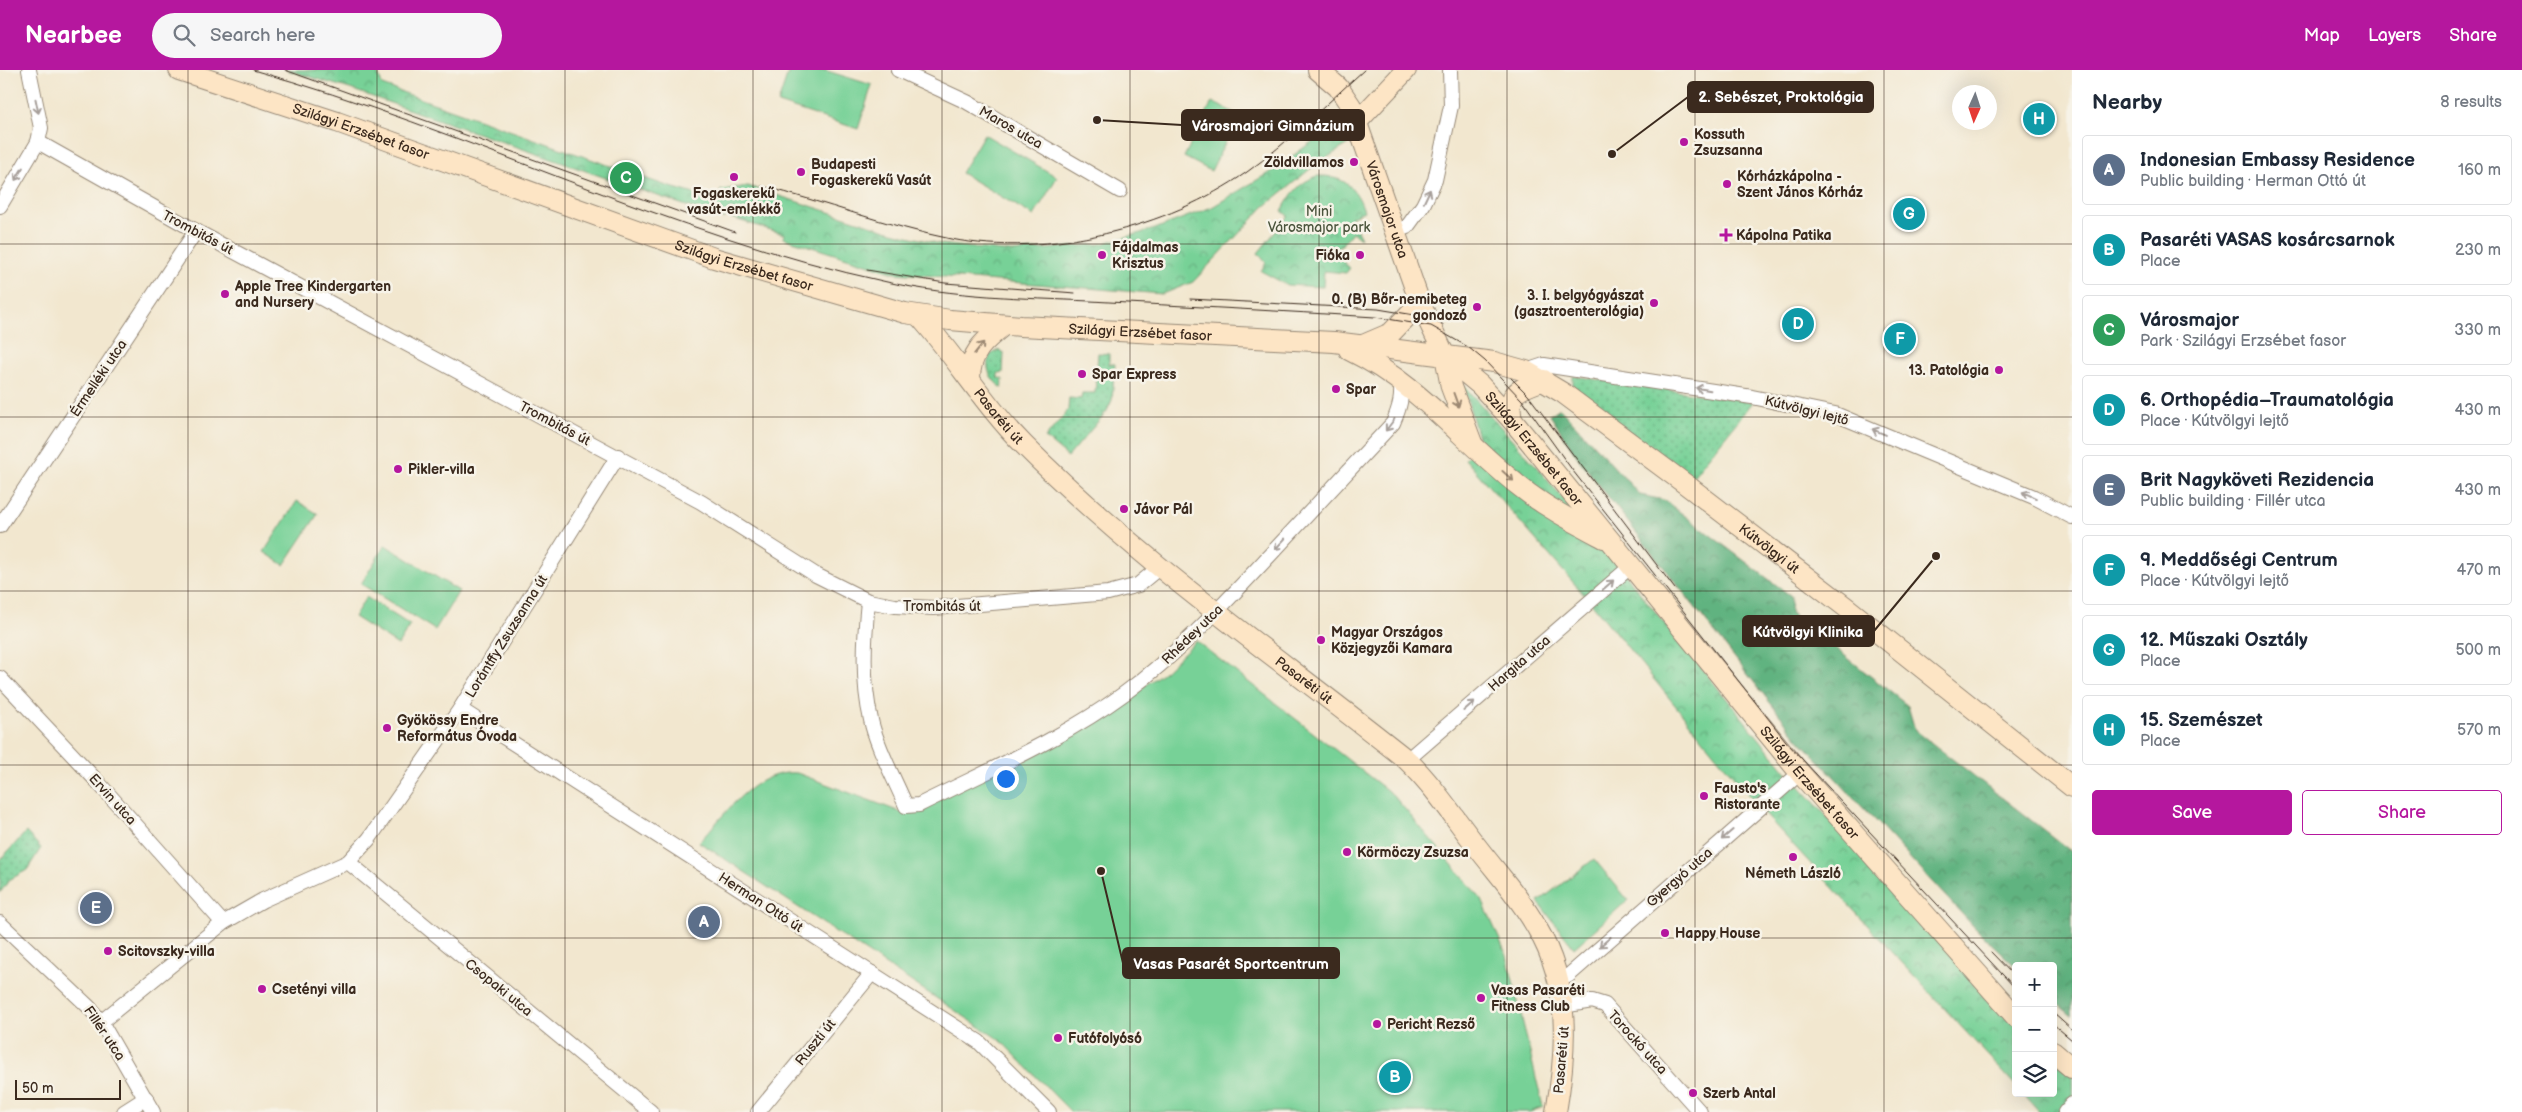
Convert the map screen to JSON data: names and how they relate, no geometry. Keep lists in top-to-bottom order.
{
  "streets": {
    "main road": [
      "Szilágyi Erzsébet fasor",
      "Városmajor utca",
      "Pasaréti út",
      "Kútvölgyi út"
    ],
    "street": [
      "Maros utca",
      "Trombitás út",
      "Érmelléki utca",
      "Kútvölgyi lejtő",
      "Rhédey utca",
      "Lorántffy Zsuzsanna út",
      "Hargita utca",
      "Ervin utca",
      "Gyergyó utca",
      "Herman Ottó út",
      "Csopaki utca",
      "Fillér utca",
      "Ruszti út",
      "Torockó utca"
    ]
  },
  "crossings": [
    ["Szilágyi Erzsébet fasor", "Városmajor utca"],
    ["Szilágyi Erzsébet fasor", "Pasaréti út"],
    ["Szilágyi Erzsébet fasor", "Kútvölgyi út"],
    ["Szilágyi Erzsébet fasor", "Rhédey utca"],
    ["Szilágyi Erzsébet fasor", "Hargita utca"],
    ["Szilágyi Erzsébet fasor", "Gyergyó utca"],
    ["Városmajor utca", "Kútvölgyi út"],
    ["Trombitás út", "Érmelléki utca"],
    ["Trombitás út", "Pasaréti út"],
    ["Trombitás út", "Rhédey utca"],
    ["Trombitás út", "Lorántffy Zsuzsanna út"],
    ["Kútvölgyi lejtő", "Kútvölgyi út"],
    ["Pasaréti út", "Rhédey utca"],
    ["Pasaréti út", "Hargita utca"],
    ["Pasaréti út", "Gyergyó utca"],
    ["Pasaréti út", "Torockó utca"],
    ["Lorántffy Zsuzsanna út", "Ervin utca"],
    ["Lorántffy Zsuzsanna út", "Herman Ottó út"],
    ["Lorántffy Zsuzsanna út", "Csopaki utca"],
    ["Lorántffy Zsuzsanna út", "Fillér utca"],
    ["Herman Ottó út", "Ruszti út"]
  ],
  "one_way": ["Kútvölgyi lejtő", "Hargita utca", "Gyergyó utca"],
  "parks": ["Mini Városmajor park"],
  "places": {
    "other": [
      "Városmajori Gimnázium",
      "Kossuth Zsuzsanna",
      "2. Sebészet, Proktológia",
      "Zöldvillamos",
      "Budapesti Fogaskerekű Vasút",
      "Fogaskerekű vasút-emlékkő",
      "Kórházkápolna - Szent János Kórház",
      "Fájdalmas Krisztus",
      "Fióka",
      "Apple Tree Kindergarten and Nursery",
      "3. I. belgyógyászat (gasztroenterológia)",
      "0. (B) Bőr-nemibeteg gondozó",
      "13. Patológia",
      "Spar Express",
      "Spar",
      "Pikler-villa",
      "Jávor Pál",
      "Kútvölgyi Klinika",
      "Magyar Országos Közjegyzői Kamara",
      "Gyökössy Endre Református Óvoda",
      "Fausto's Ristorante",
      "Körmöczy Zsuzsa",
      "Németh László",
      "Vasas Pasarét Sportcentrum",
      "Happy House",
      "Scitovszky-villa",
      "Csetényi villa",
      "Vasas Pasaréti Fitness Club",
      "Pericht Rezső",
      "Futófolyósó",
      "Szerb Antal"
    ],
    "health": ["Kápolna Patika"]
  },
  "scale_bar": "50 m",
  "north": "bottom",
  "page": {
    "header": "Nearbee",
    "search": "Search here",
    "nav": ["Map", "Layers", "Share"],
    "heading": ["Nearby", "8 results"],
    "pins": [
      "H",
      "C",
      "G",
      "D",
      "F",
      "E",
      "A",
      "B"
    ],
    "list": [
      {
        "mark": "A",
        "name": "Indonesian Embassy Residence",
        "note": "Public building · Herman Ottó út",
        "value": "160 m"
      },
      {
        "mark": "B",
        "name": "Pasaréti VASAS kosárcsarnok",
        "note": "Place",
        "value": "230 m"
      },
      {
        "mark": "C",
        "name": "Városmajor",
        "note": "Park · Szilágyi Erzsébet fasor",
        "value": "330 m"
      },
      {
        "mark": "D",
        "name": "6. Orthopédia–Traumatológia",
        "note": "Place · Kútvölgyi lejtő",
        "value": "430 m"
      },
      {
        "mark": "E",
        "name": "Brit Nagyköveti Rezidencia",
        "note": "Public building · Fillér utca",
        "value": "430 m"
      },
      {
        "mark": "F",
        "name": "9. Meddőségi Centrum",
        "note": "Place · Kútvölgyi lejtő",
        "value": "470 m"
      },
      {
        "mark": "G",
        "name": "12. Műszaki Osztály",
        "note": "Place",
        "value": "500 m"
      },
      {
        "mark": "H",
        "name": "15. Szemészet",
        "note": "Place",
        "value": "570 m"
      }
    ],
    "buttons": ["Save", "Share"],
    "map_buttons": ["+", "−"],
    "scale": "50 m"
  }
}
